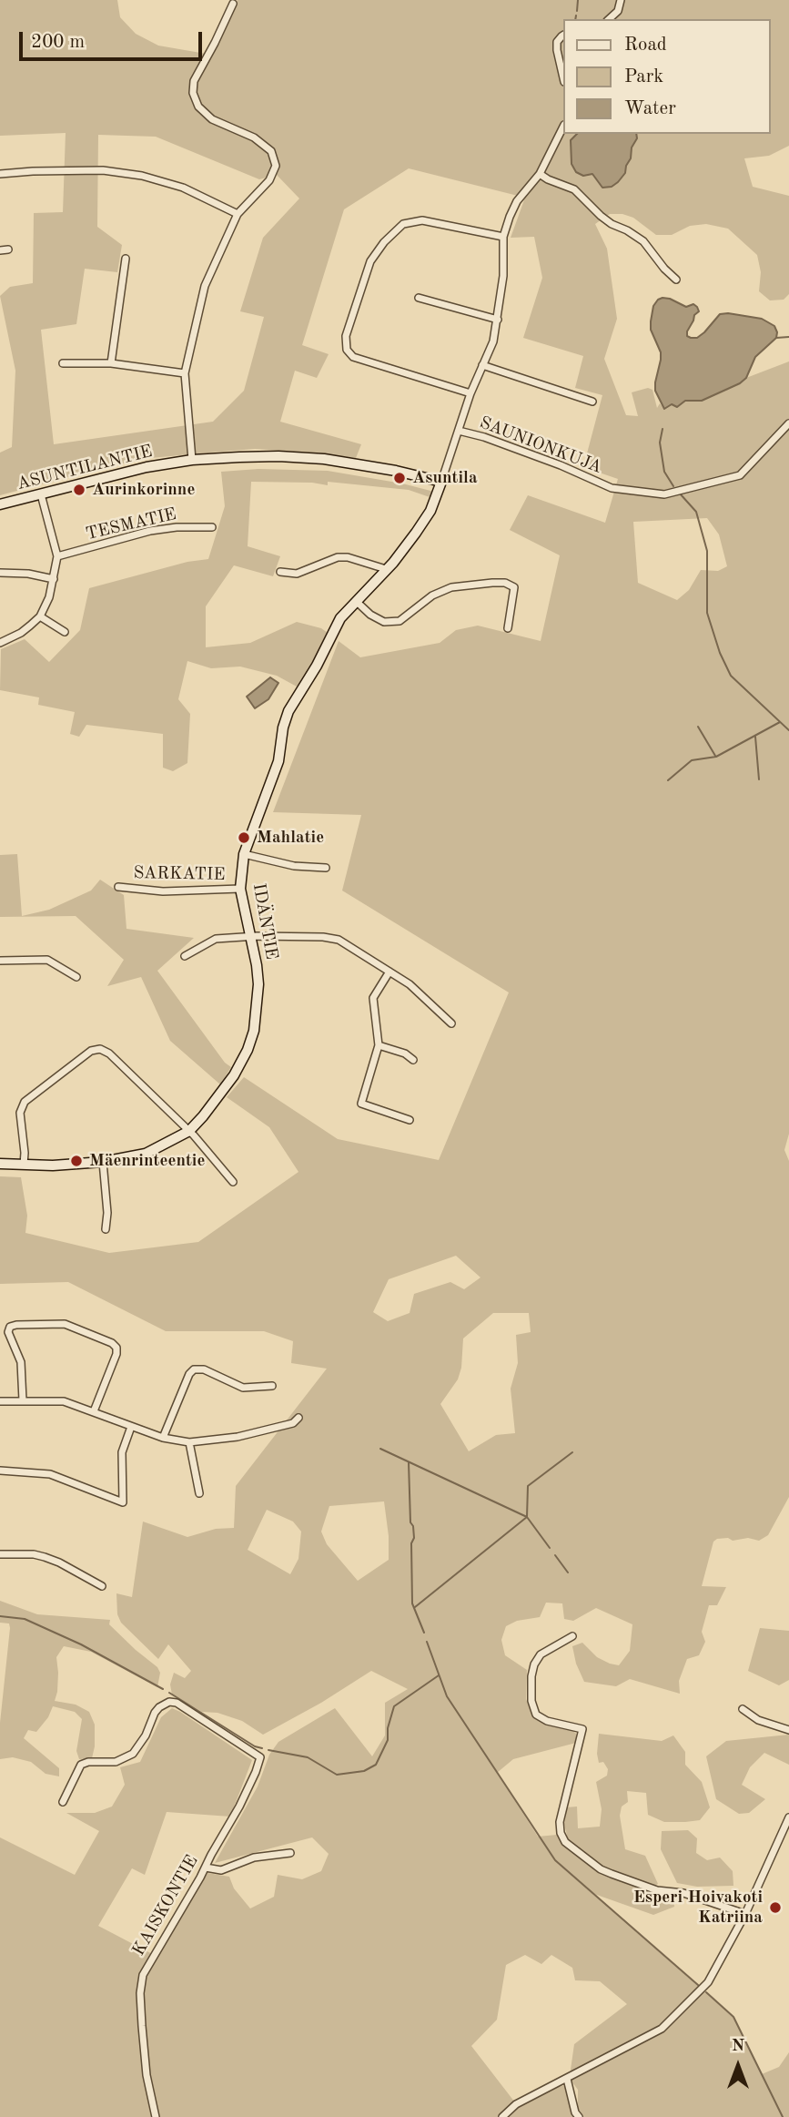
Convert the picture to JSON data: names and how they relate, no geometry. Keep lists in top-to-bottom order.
{
  "streets": {
    "street": [
      "SAUNIONKUJA",
      "ASUNTILANTIE",
      "TESMATIE",
      "SARKATIE",
      "IDÄNTIE",
      "KAISKONTIE"
    ]
  },
  "crossings": [
    ["ASUNTILANTIE", "IDÄNTIE"],
    ["SARKATIE", "IDÄNTIE"]
  ],
  "places": [
    "Asuntila",
    "Aurinkorinne",
    "Mahlatie",
    "Mäenrinteentie",
    "Esperi Hoivakoti Katriina"
  ],
  "legend": ["Road", "Park", "Water"],
  "scale_bar": "200 m",
  "north": "top"
}
